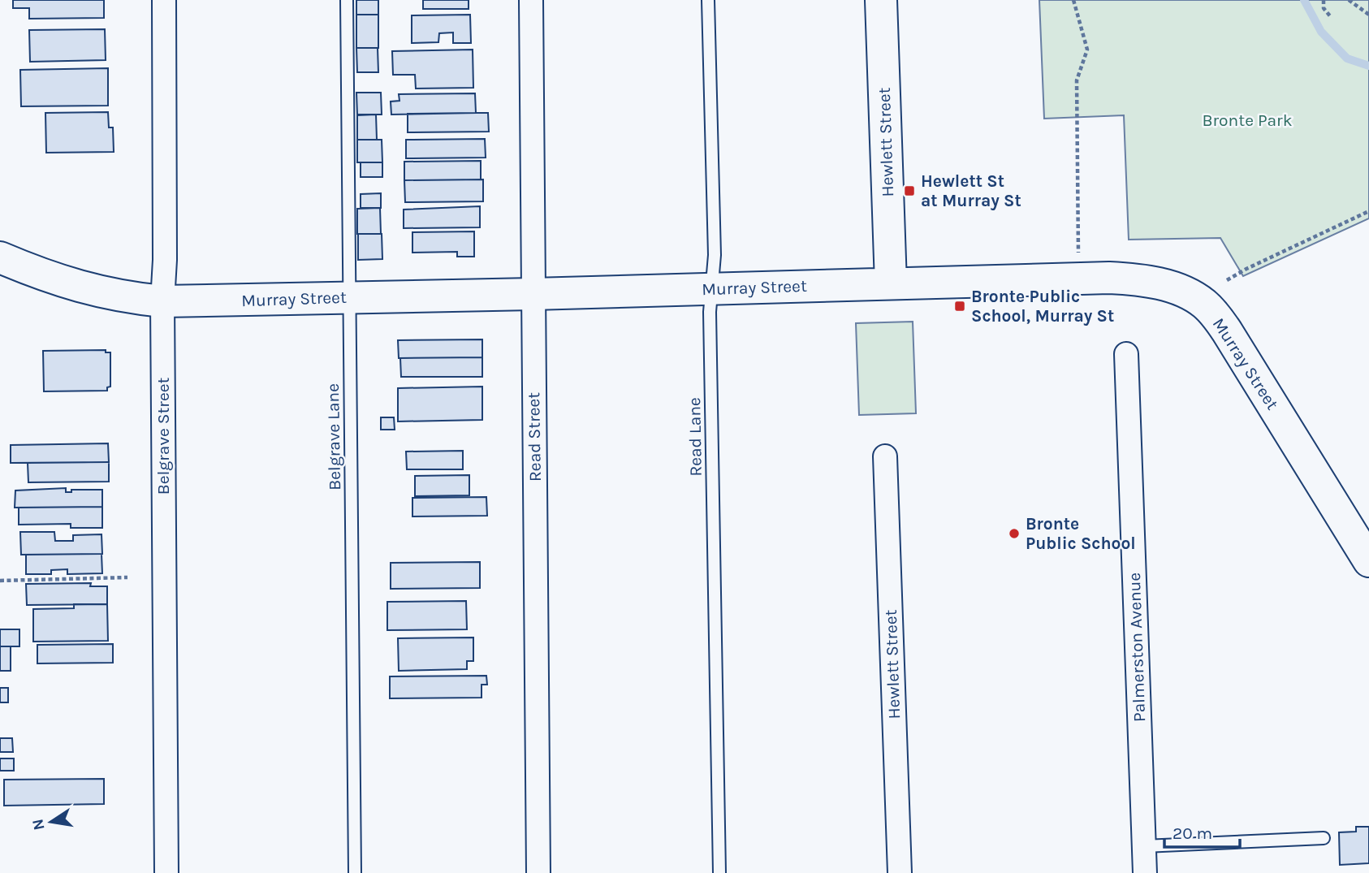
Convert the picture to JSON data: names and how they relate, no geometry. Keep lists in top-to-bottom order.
{
  "streets": {
    "main road": ["Hewlett Street", "Murray Street"],
    "street": ["Belgrave Street", "Read Street", "Palmerston Avenue"],
    "lane": ["Belgrave Lane", "Read Lane"]
  },
  "crossings": [
    ["Hewlett Street", "Murray Street"],
    ["Murray Street", "Belgrave Street"],
    ["Murray Street", "Belgrave Lane"],
    ["Murray Street", "Read Street"],
    ["Murray Street", "Read Lane"]
  ],
  "parks": ["Bronte Park"],
  "places": {
    "transit": ["Hewlett St at Murray St", "Bronte Public School, Murray St"],
    "other": ["Bronte Public School"]
  },
  "scale_bar": "20 m",
  "north": "left"
}
